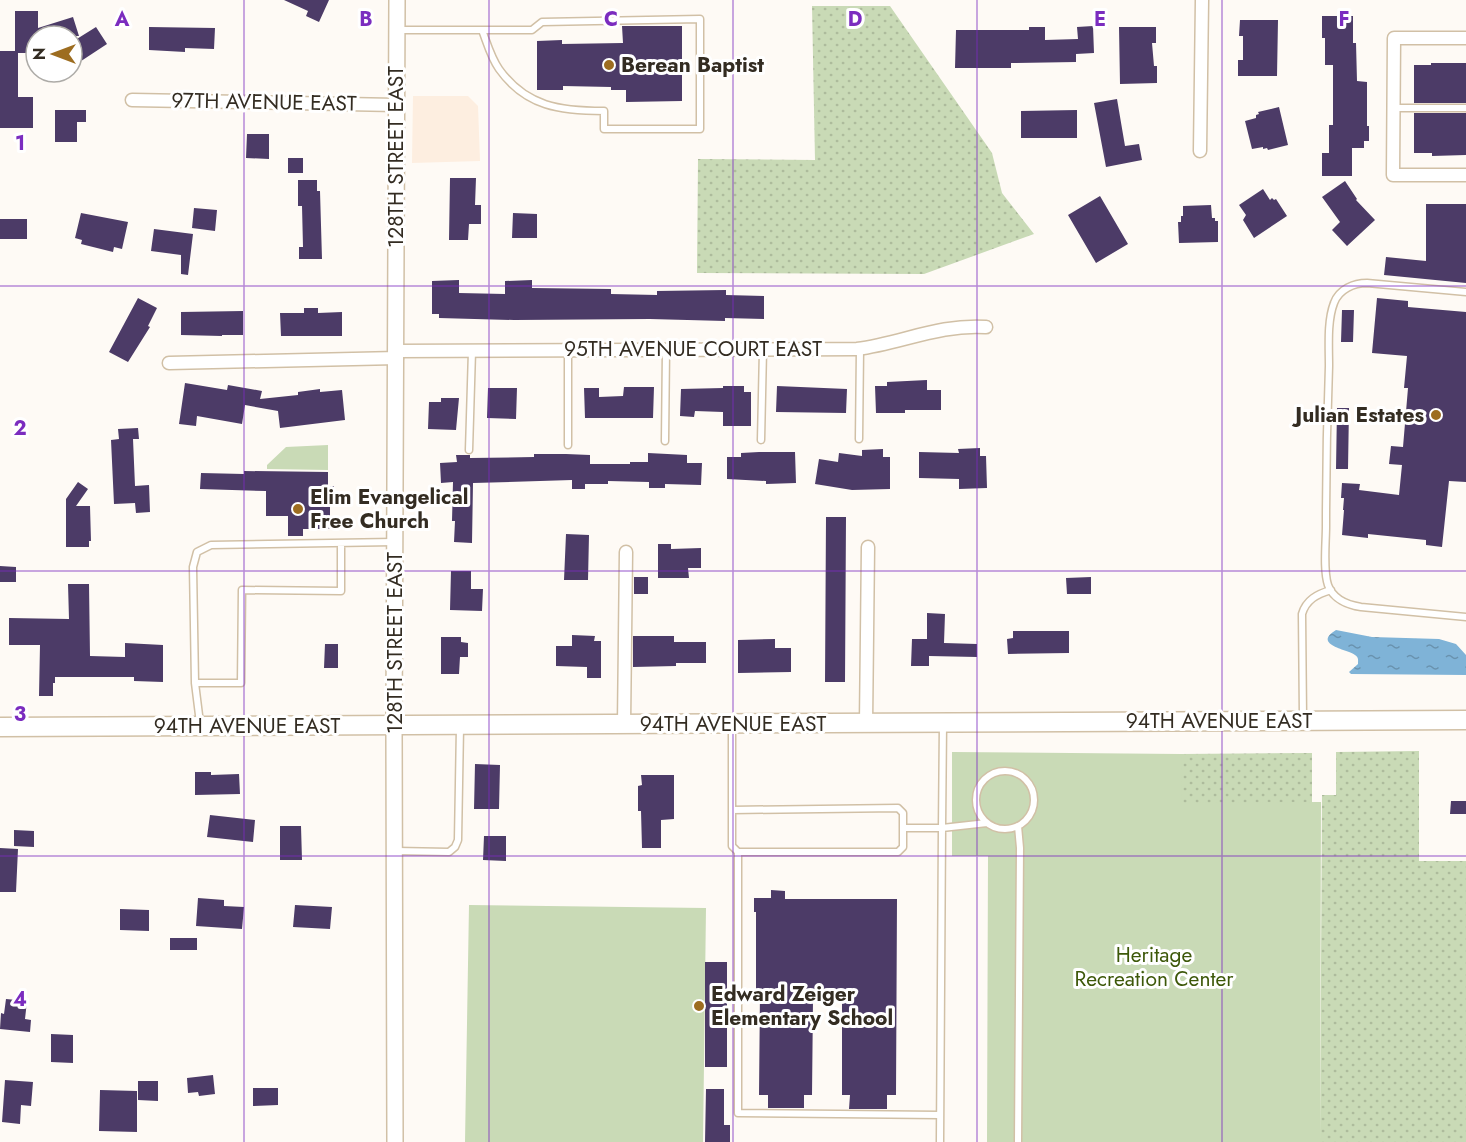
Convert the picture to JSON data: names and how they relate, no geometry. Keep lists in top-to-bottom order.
{
  "streets": {
    "main road": ["94TH AVENUE EAST"],
    "street": ["97TH AVENUE EAST", "128TH STREET EAST", "95TH AVENUE COURT EAST"]
  },
  "crossings": [
    ["97TH AVENUE EAST", "128TH STREET EAST"],
    ["128TH STREET EAST", "95TH AVENUE COURT EAST"],
    ["128TH STREET EAST", "94TH AVENUE EAST"]
  ],
  "parks": ["Heritage Recreation Center"],
  "places": [
    "Berean Baptist",
    "Julian Estates",
    "Elim Evangelical Free Church",
    "Edward Zeiger Elementary School"
  ],
  "north": "left",
  "grid": {
    "columns": [
      "A",
      "B",
      "C",
      "D",
      "E",
      "F"
    ],
    "rows": [
      "1",
      "2",
      "3",
      "4"
    ]
  }
}
